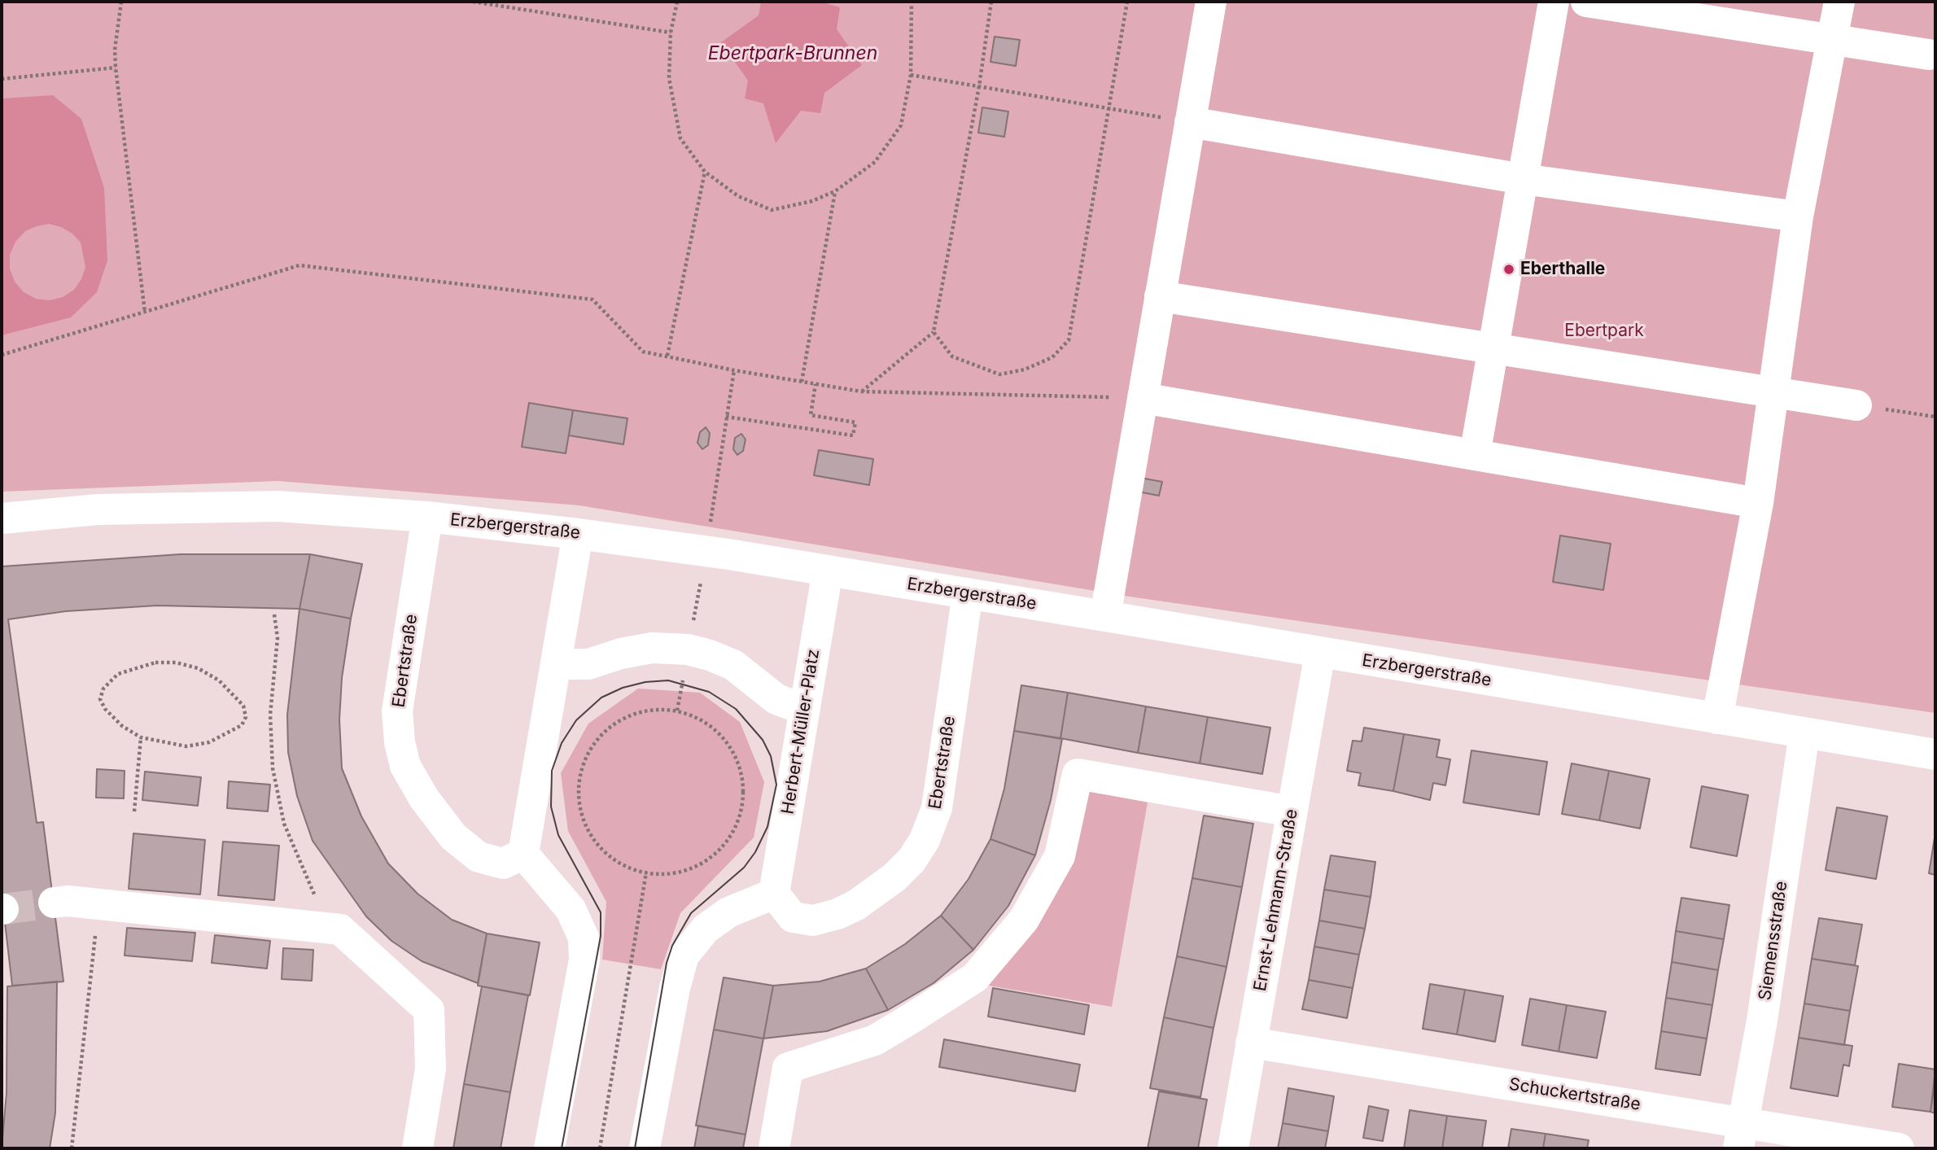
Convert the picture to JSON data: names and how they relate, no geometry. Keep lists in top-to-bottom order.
{
  "streets": {
    "street": [
      "Erzbergerstraße",
      "Ebertstraße",
      "Herbert-Müller-Platz",
      "Ernst-Lehmann-Straße",
      "Siemensstraße",
      "Schuckertstraße"
    ]
  },
  "crossings": [
    ["Erzbergerstraße", "Ebertstraße"],
    ["Erzbergerstraße", "Herbert-Müller-Platz"],
    ["Erzbergerstraße", "Ernst-Lehmann-Straße"],
    ["Erzbergerstraße", "Siemensstraße"],
    ["Ebertstraße", "Herbert-Müller-Platz"],
    ["Ernst-Lehmann-Straße", "Schuckertstraße"],
    ["Siemensstraße", "Schuckertstraße"]
  ],
  "water": ["Ebertpark-Brunnen"],
  "parks": ["Ebertpark"],
  "places": ["Eberthalle"]
}
